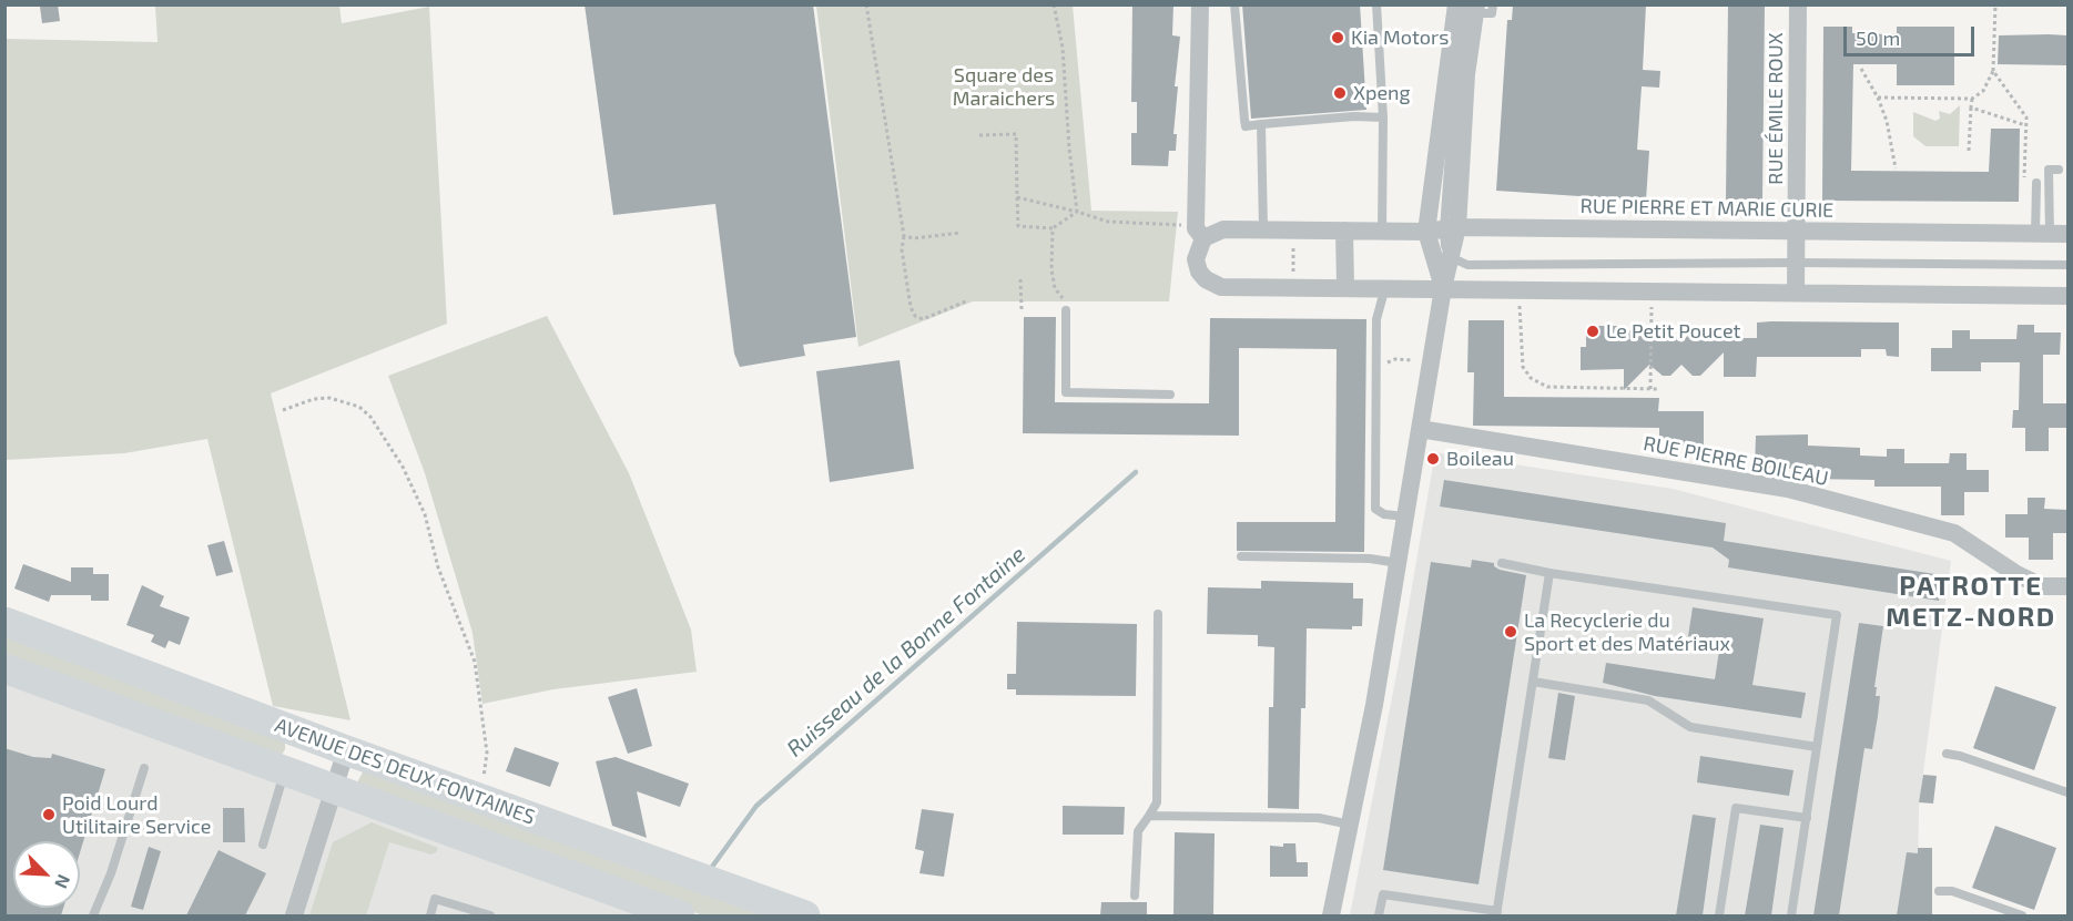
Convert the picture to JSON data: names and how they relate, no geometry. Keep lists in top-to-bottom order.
{
  "streets": {
    "main road": ["AVENUE DES DEUX FONTAINES"],
    "street": ["RUE ÉMILE ROUX", "RUE PIERRE ET MARIE CURIE", "RUE PIERRE BOILEAU"]
  },
  "crossings": [
    ["RUE ÉMILE ROUX", "RUE PIERRE ET MARIE CURIE"]
  ],
  "districts": ["PATROTTE METZ-NORD"],
  "water": ["Ruisseau de la Bonne Fontaine"],
  "parks": ["Square des Maraichers"],
  "places": [
    "Kia Motors",
    "Xpeng",
    "Le Petit Poucet",
    "Boileau",
    "La Recyclerie du Sport et des Matériaux",
    "Poid Lourd Utilitaire Service"
  ],
  "scale_bar": "50 m",
  "north": "bottom right"
}
